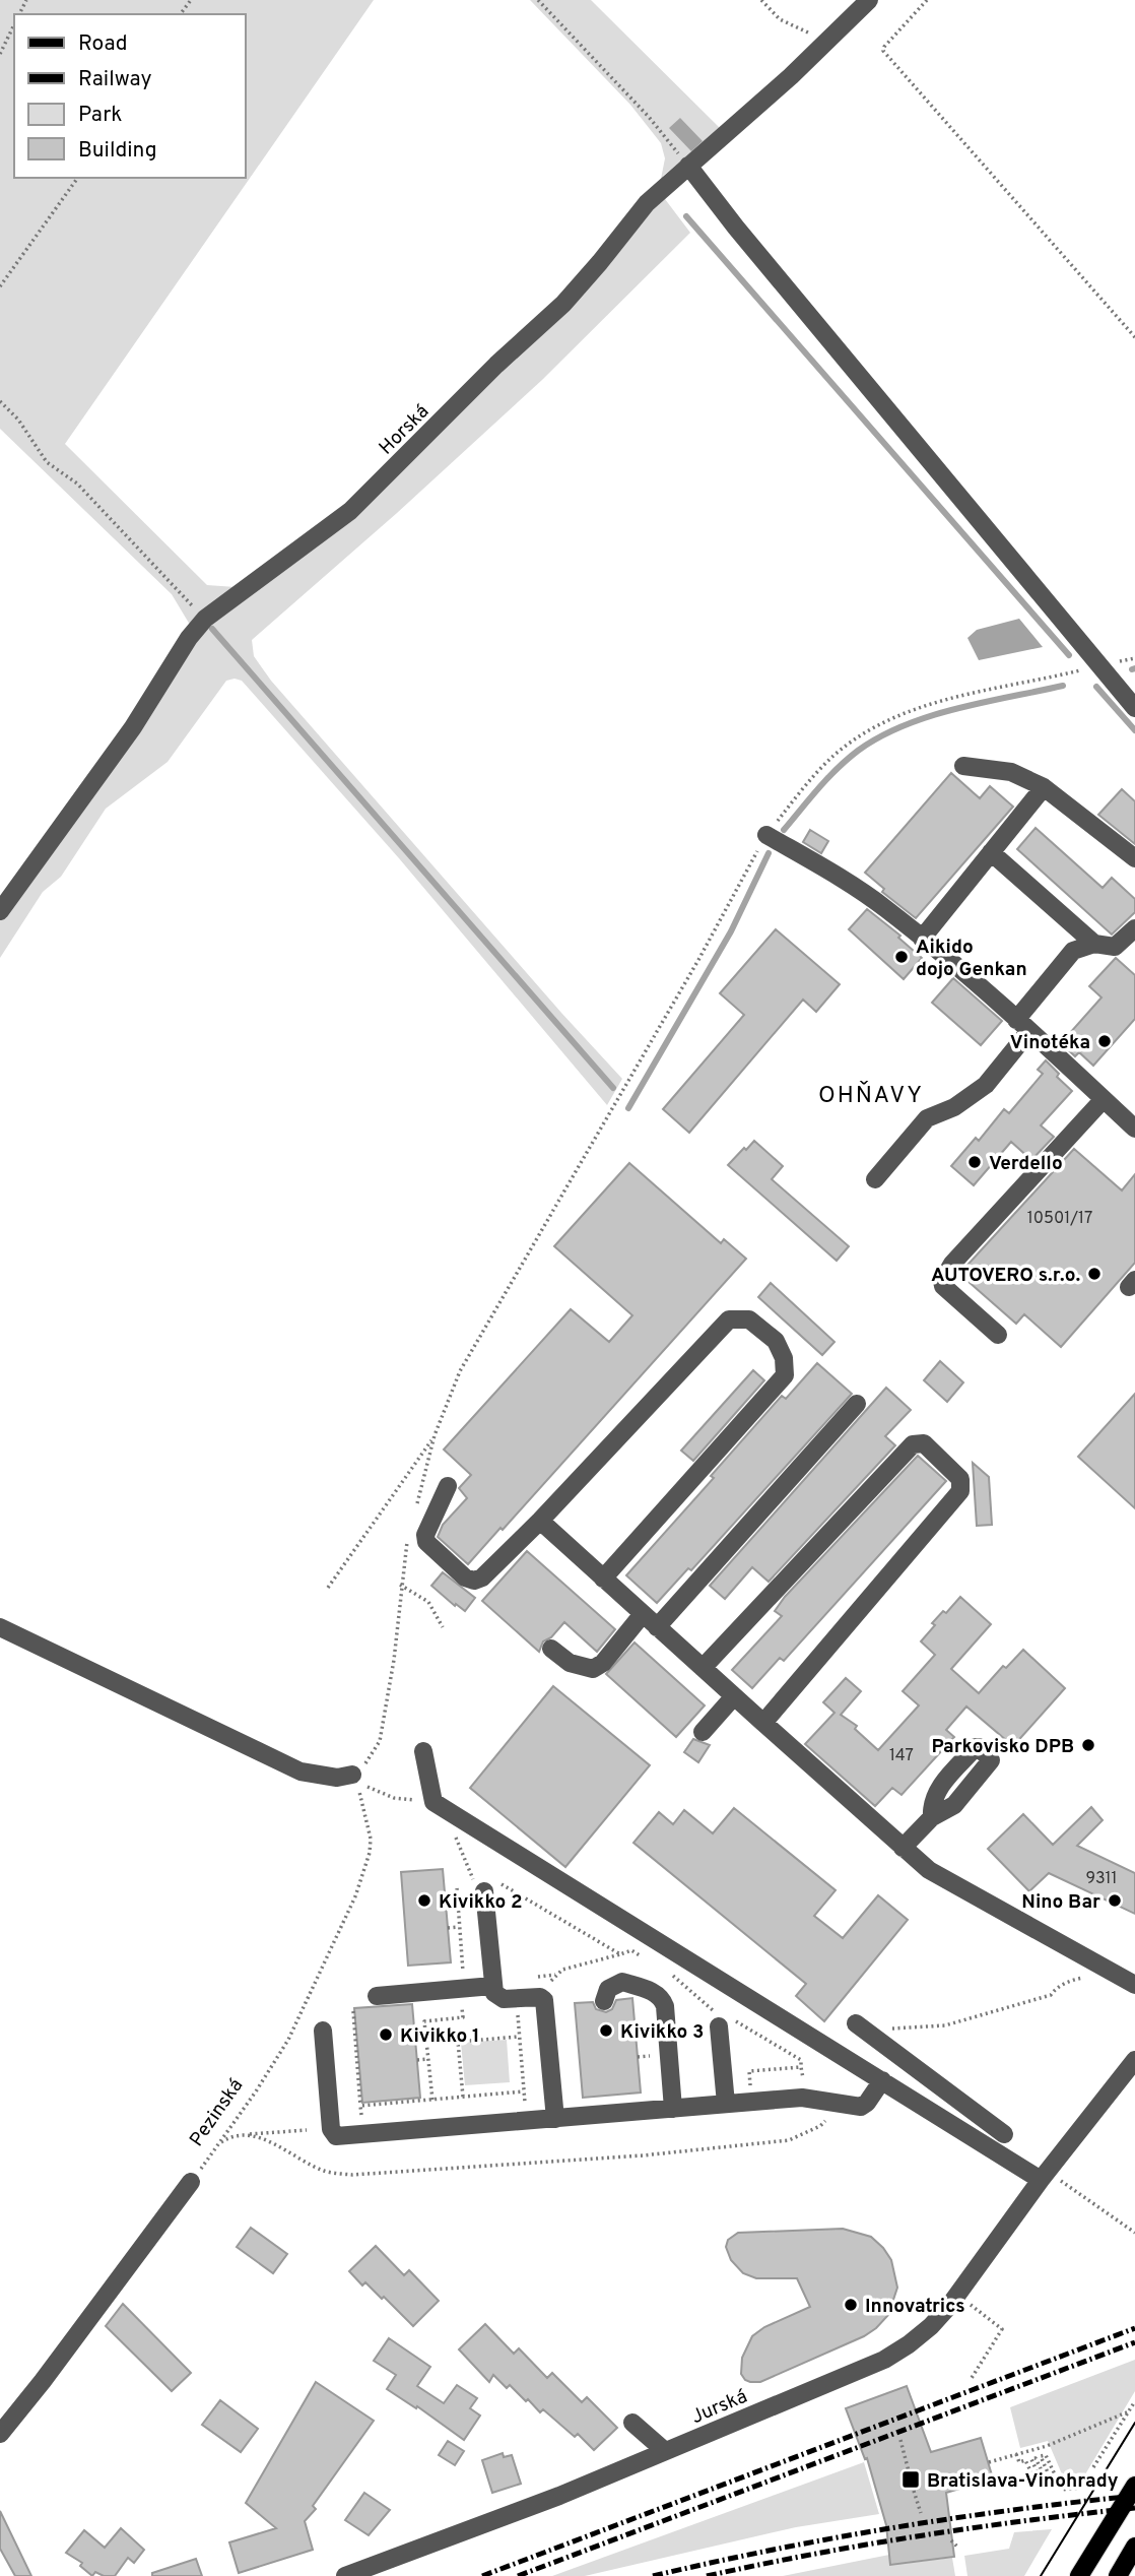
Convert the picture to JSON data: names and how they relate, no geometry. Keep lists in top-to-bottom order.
{
  "streets": {
    "street": ["Horská", "Jurská"],
    "path": ["Pezinská"]
  },
  "districts": ["OHŇAVY"],
  "places": {
    "other": [
      "Aikido dojo Genkan",
      "Vinotéka",
      "Verdello",
      "AUTOVERO s.r.o.",
      "Parkovisko DPB",
      "Kivikko 2",
      "Nino Bar",
      "Kivikko 3",
      "Kivikko 1",
      "Innovatrics"
    ],
    "transit": ["Bratislava-Vinohrady"]
  },
  "house_numbers": ["10501/17", "147", "9311"],
  "legend": [
    "Road",
    "Railway",
    "Park",
    "Building"
  ]
}
